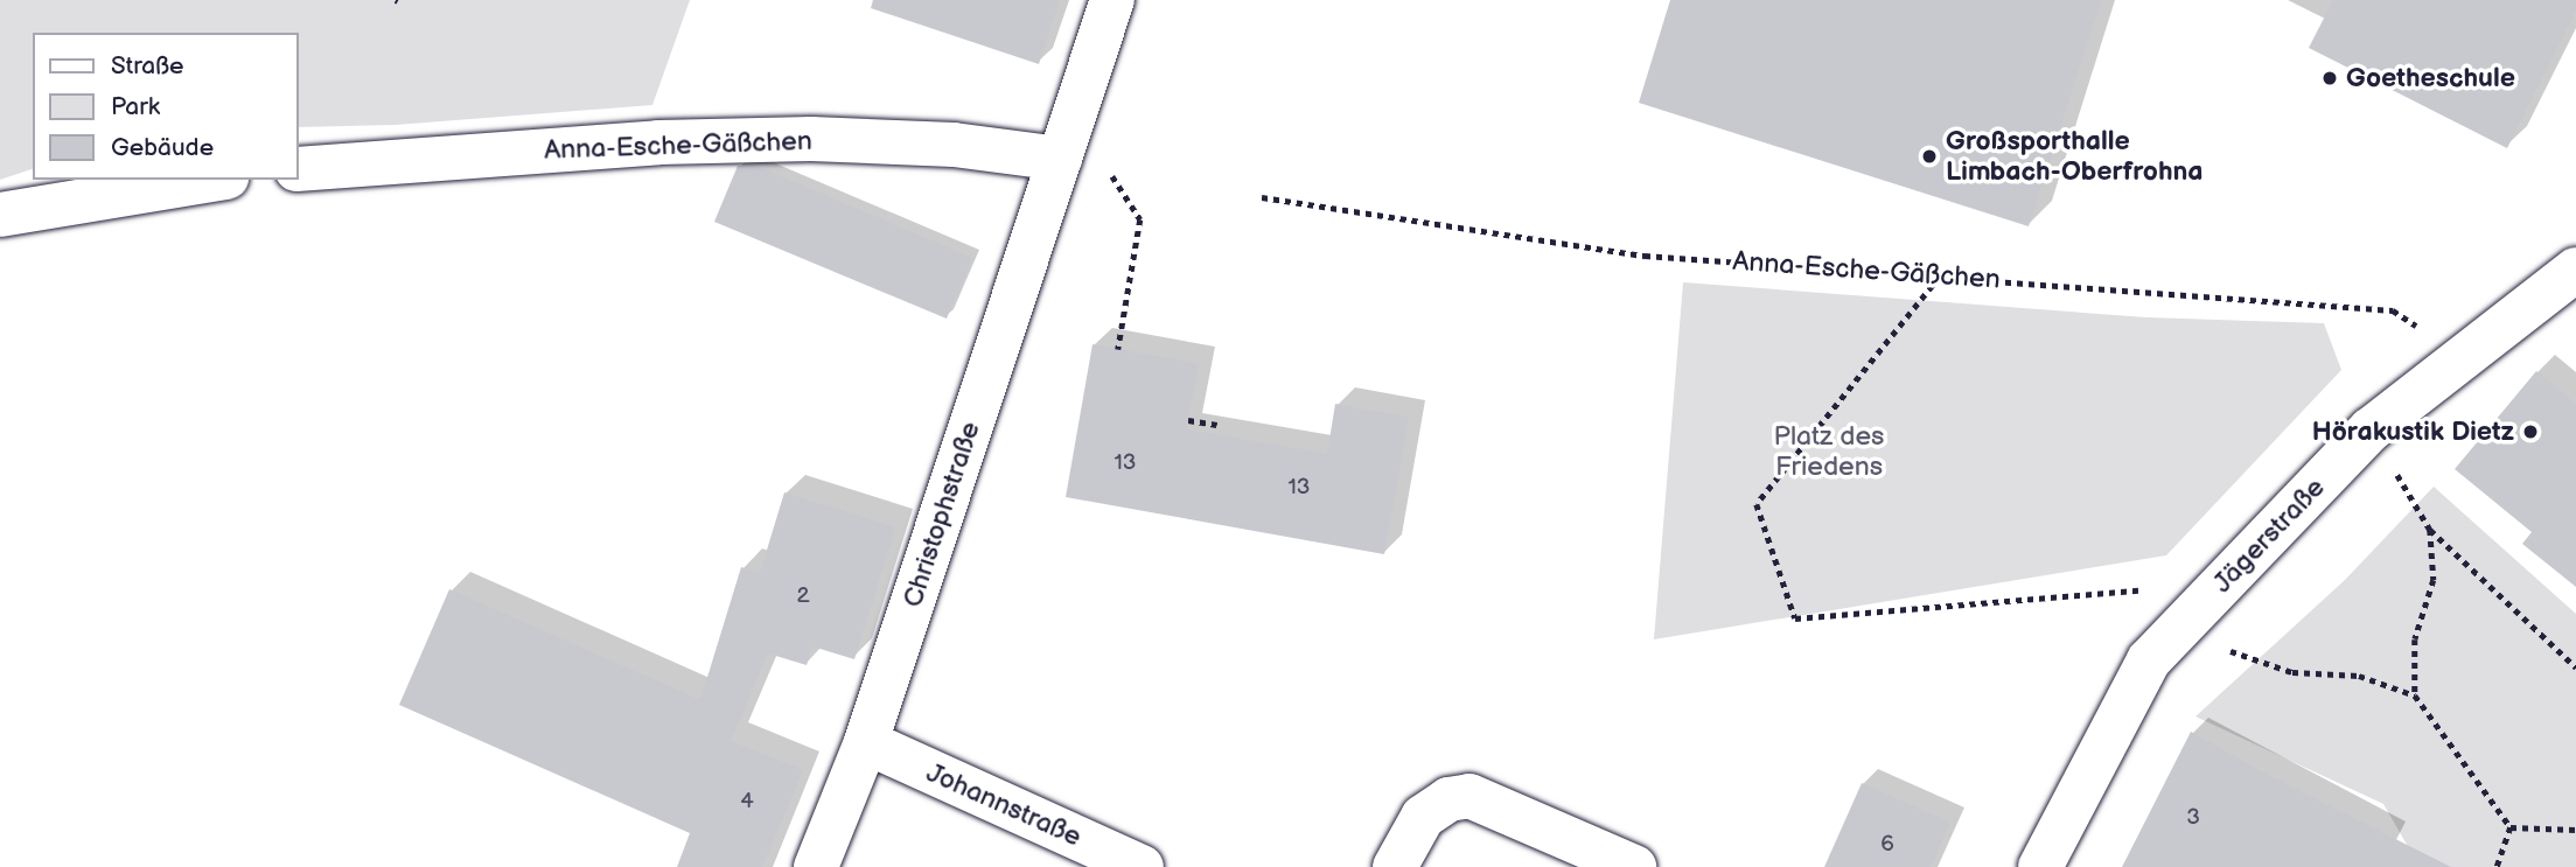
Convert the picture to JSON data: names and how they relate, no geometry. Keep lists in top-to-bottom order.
{
  "streets": {
    "street": [
      "Anna-Esche-Gäßchen",
      "Christophstraße",
      "Jägerstraße",
      "Johannstraße"
    ]
  },
  "crossings": [
    ["Anna-Esche-Gäßchen", "Christophstraße"],
    ["Anna-Esche-Gäßchen", "Jägerstraße"],
    ["Christophstraße", "Johannstraße"]
  ],
  "parks": ["Platz des Friedens"],
  "places": ["Goetheschule", "Großsporthalle Limbach-Oberfrohna", "Hörakustik Dietz"],
  "house_numbers": [
    "13",
    "13",
    "2",
    "4",
    "3",
    "6"
  ],
  "legend": ["Straße", "Park", "Gebäude"]
}
